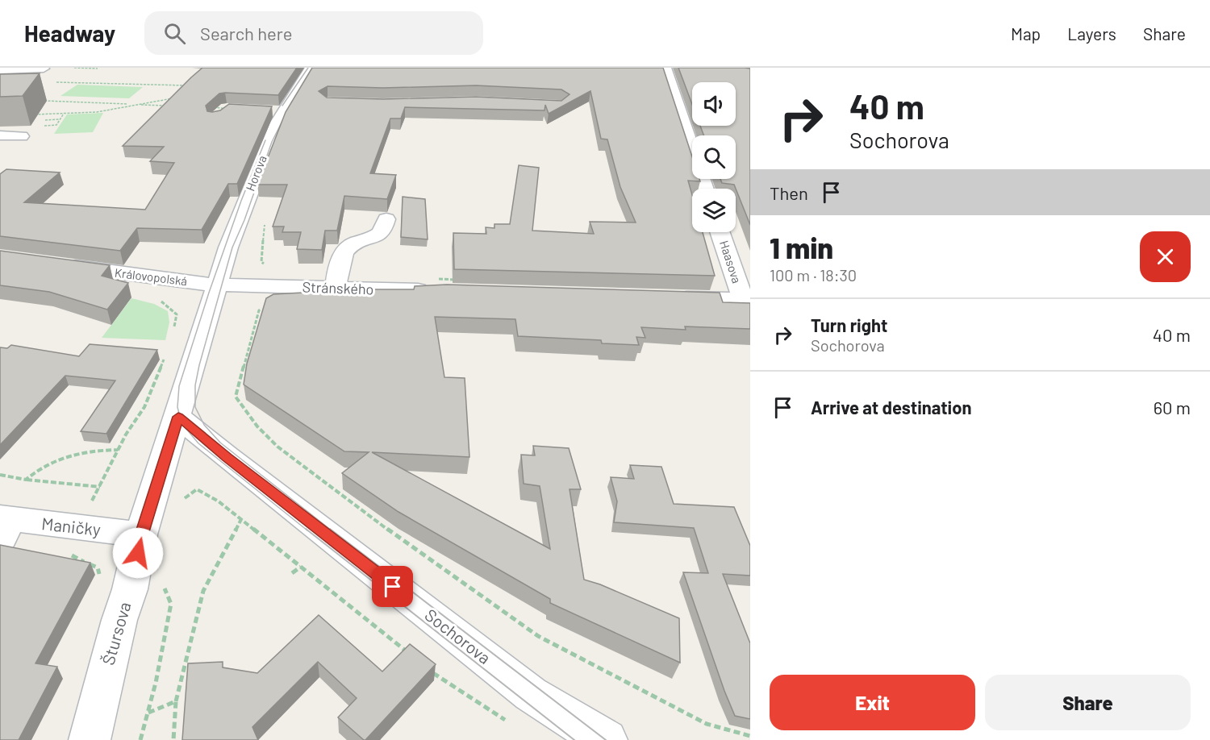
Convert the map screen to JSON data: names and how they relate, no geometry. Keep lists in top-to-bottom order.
{
  "streets": {
    "street": [
      "Horova",
      "Haasova",
      "Královopolská",
      "Stránského",
      "Maničky",
      "Štursova",
      "Sochorova"
    ]
  },
  "crossings": [
    ["Horova", "Královopolská"],
    ["Horova", "Stránského"],
    ["Horova", "Štursova"],
    ["Horova", "Sochorova"],
    ["Královopolská", "Stránského"],
    ["Maničky", "Štursova"],
    ["Štursova", "Sochorova"]
  ],
  "page": {
    "header": "Headway",
    "search": "Search here",
    "nav": ["Map", "Layers", "Share"],
    "turn": ["40 m", "Sochorova"],
    "then": "Then",
    "heading": ["1 min", "100 m · 18:30"],
    "list": [
      {
        "name": "Turn right",
        "note": "Sochorova",
        "value": "40 m"
      },
      {
        "name": "Arrive at destination",
        "value": "60 m"
      }
    ],
    "buttons": ["Exit", "Share"]
  }
}
